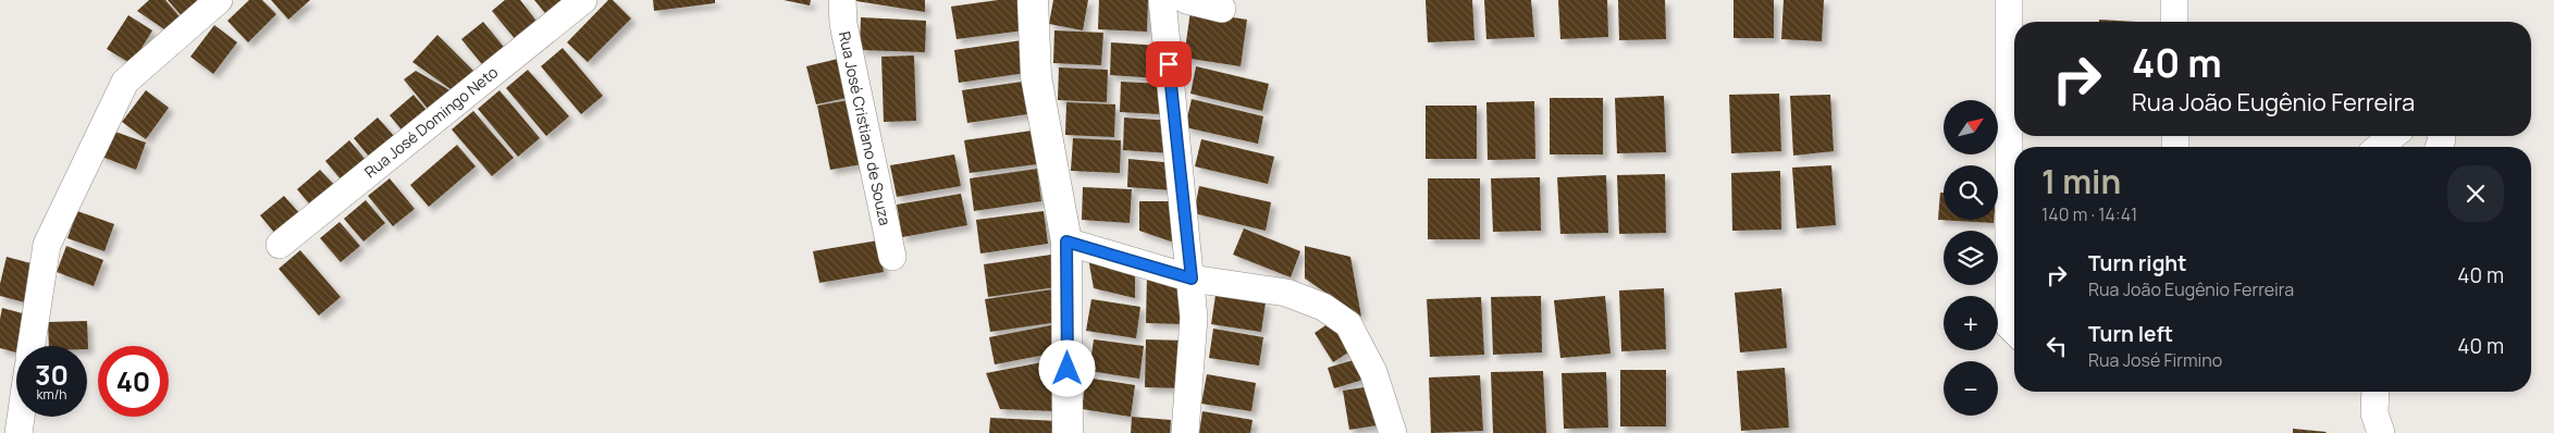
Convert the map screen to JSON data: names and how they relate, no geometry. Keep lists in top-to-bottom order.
{
  "streets": {
    "street": ["Rua José Domingo Neto", "Rua José Cristiano de Souza"]
  },
  "north": "top right",
  "page": {
    "turn": ["40 m", "Rua João Eugênio Ferreira"],
    "map_buttons": ["+", "−"],
    "heading": ["1 min", "140 m · 14:41"],
    "list": [
      {
        "name": "Turn right",
        "note": "Rua João Eugênio Ferreira",
        "value": "40 m"
      },
      {
        "name": "Turn left",
        "note": "Rua José Firmino",
        "value": "40 m"
      }
    ],
    "speed": "30 km/h",
    "limit": "40"
  }
}
